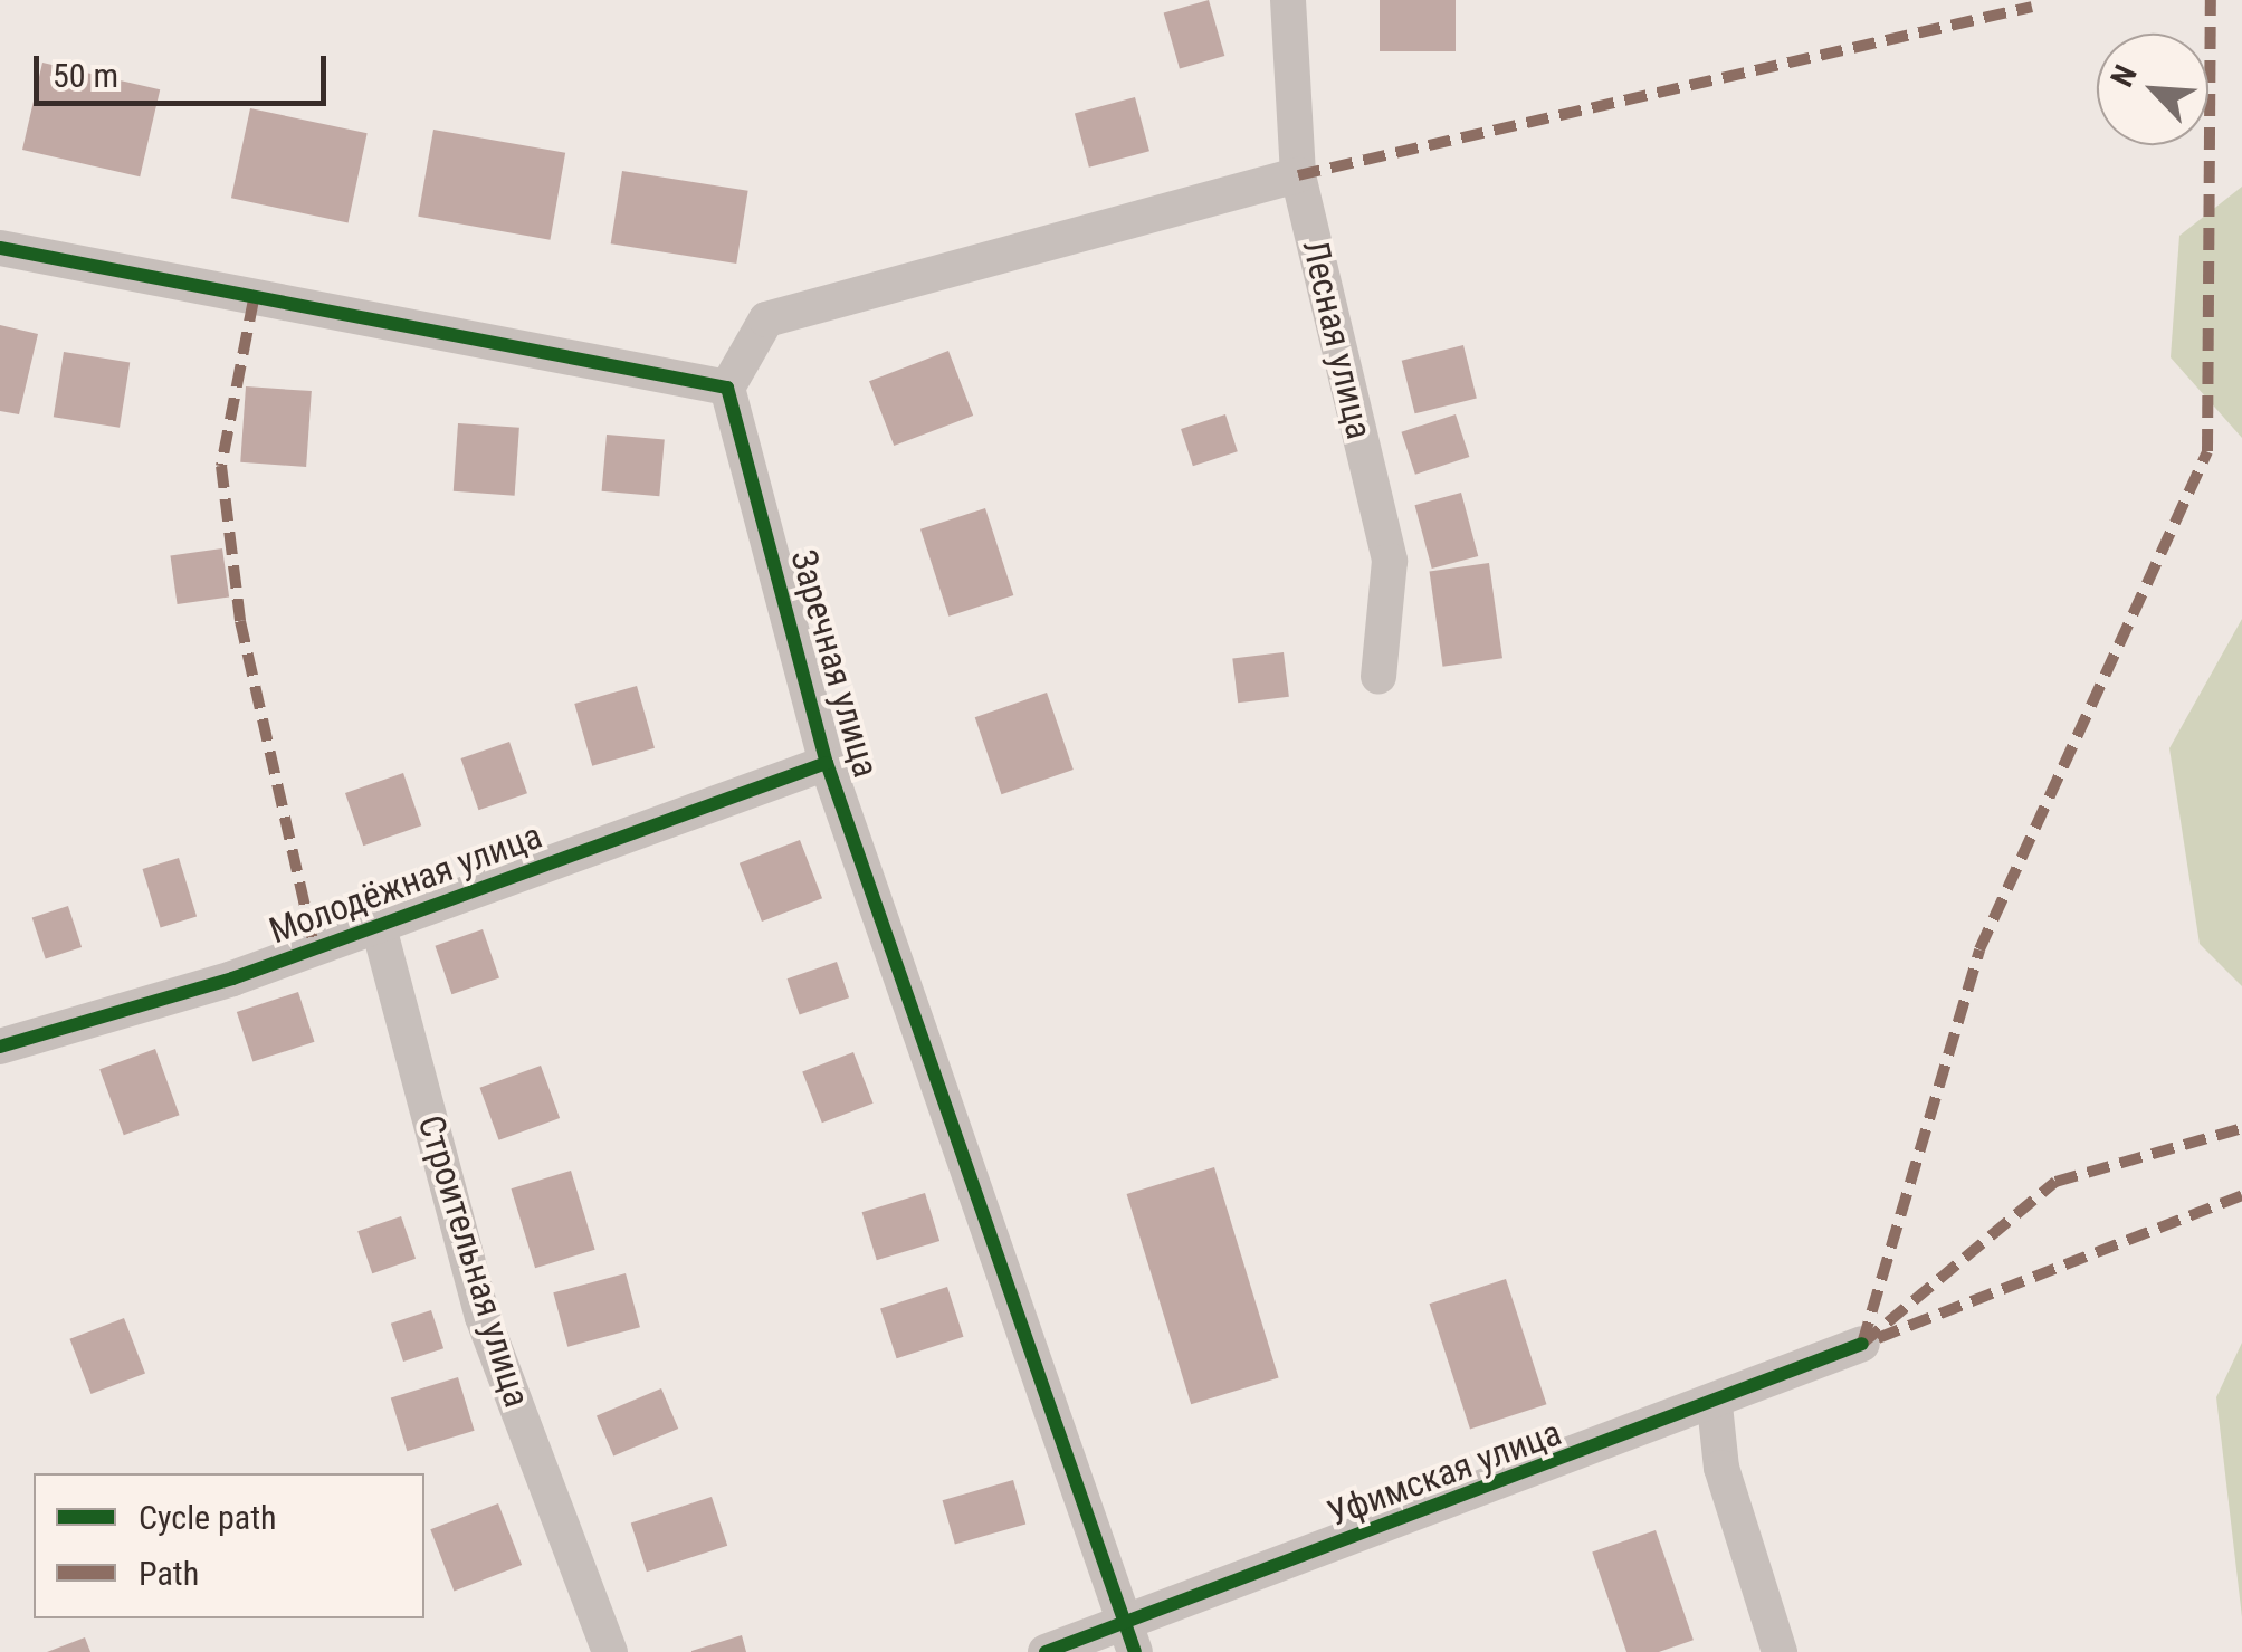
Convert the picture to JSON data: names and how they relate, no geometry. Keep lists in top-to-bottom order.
{
  "streets": {
    "street": [
      "Лесная улица",
      "Заречная улица",
      "Молодёжная улица",
      "Строительная улица",
      "Уфимская улица"
    ]
  },
  "crossings": [
    ["Заречная улица", "Молодёжная улица"],
    ["Заречная улица", "Уфимская улица"],
    ["Молодёжная улица", "Строительная улица"]
  ],
  "legend": ["Cycle path", "Path"],
  "scale_bar": "50 m",
  "north": "top left"
}
